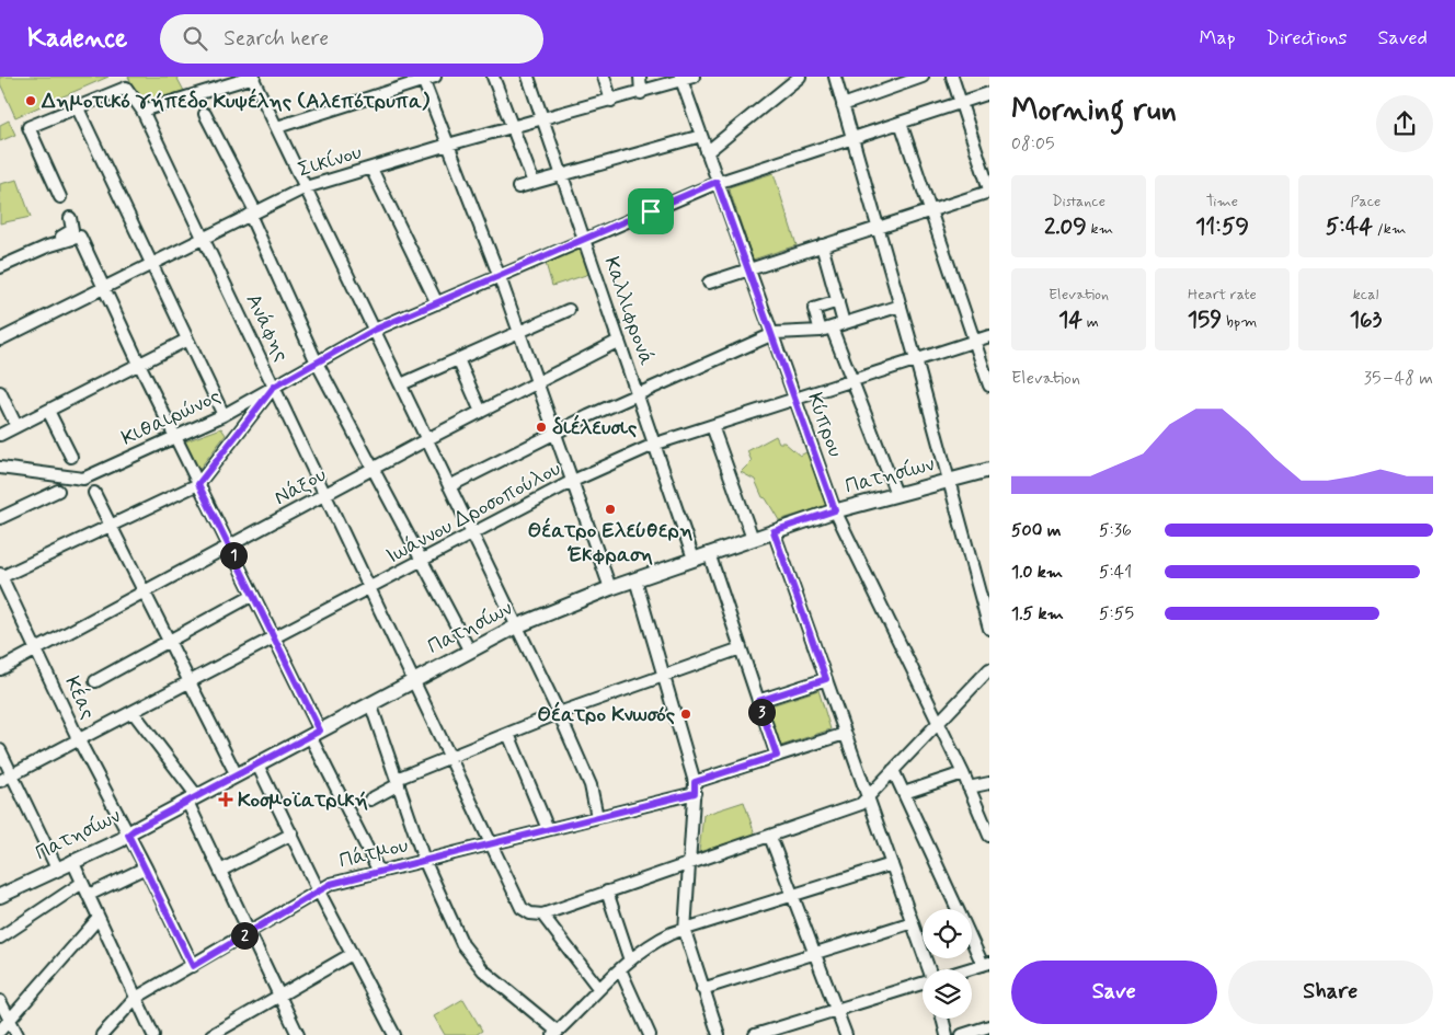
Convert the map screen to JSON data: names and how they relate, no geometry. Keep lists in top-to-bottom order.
{
  "streets": {
    "main road": ["Πατησίων"],
    "street": [
      "Σικίνου",
      "Καλλιφρονά",
      "Ανάφης",
      "Κιθαιρώνος",
      "Κύπρου",
      "Νάξου",
      "Ιωάννου Δροσοπούλου",
      "Κέας",
      "Πάτμου"
    ]
  },
  "crossings": [
    ["Σικίνου", "Καλλιφρονά"],
    ["Σικίνου", "Ανάφης"],
    ["Σικίνου", "Κύπρου"],
    ["Καλλιφρονά", "Κιθαιρώνος"],
    ["Καλλιφρονά", "Πατησίων"],
    ["Καλλιφρονά", "Νάξου"],
    ["Καλλιφρονά", "Ιωάννου Δροσοπούλου"],
    ["Ανάφης", "Κιθαιρώνος"],
    ["Ανάφης", "Πατησίων"],
    ["Ανάφης", "Νάξου"],
    ["Ανάφης", "Ιωάννου Δροσοπούλου"],
    ["Ανάφης", "Πάτμου"],
    ["Κιθαιρώνος", "Κύπρου"],
    ["Κύπρου", "Πατησίων"],
    ["Κύπρου", "Ιωάννου Δροσοπούλου"],
    ["Πατησίων", "Κέας"],
    ["Νάξου", "Κέας"],
    ["Ιωάννου Δροσοπούλου", "Κέας"],
    ["Κέας", "Πάτμου"]
  ],
  "places": {
    "other": [
      "Δημοτικό γήπεδο Κυψέλης (Αλεπότρυπα)",
      "διέλευσις",
      "Θέατρο Ελεύθερη Έκφραση",
      "Θέατρο Κνωσός"
    ],
    "health": ["Κοσμοϊατρική"]
  },
  "page": {
    "header": "Kadence",
    "search": "Search here",
    "nav": ["Map", "Directions", "Saved"],
    "heading": ["Morning run", "08:05"],
    "stats": [
      ["Distance", "2.09 km"],
      ["Time", "11:59"],
      ["Pace", "5:44 /km"],
      ["Elevation", "14 m"],
      ["Heart rate", "159 bpm"],
      ["kcal", "163"]
    ],
    "chart": ["Elevation", "35–48 m"],
    "list": [
      {
        "name": "500 m",
        "note": "5:36"
      },
      {
        "name": "1.0 km",
        "note": "5:41"
      },
      {
        "name": "1.5 km",
        "note": "5:55"
      }
    ],
    "pins": ["1", "3", "2"],
    "buttons": ["Save", "Share"]
  }
}
